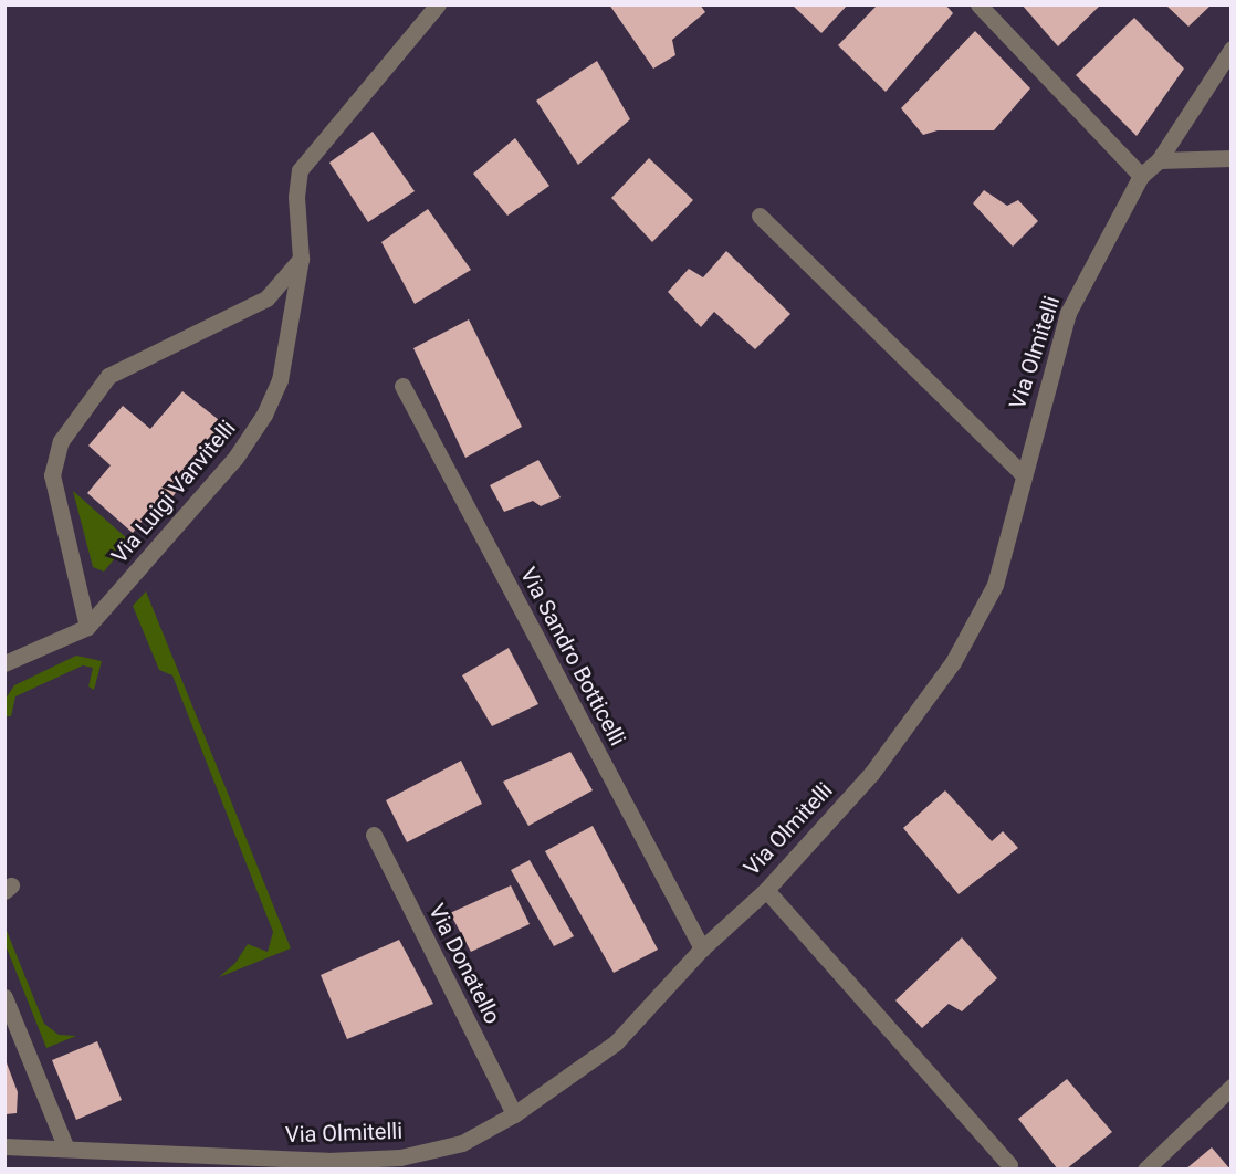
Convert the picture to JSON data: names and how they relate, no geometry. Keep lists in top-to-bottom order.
{
  "streets": {
    "street": [
      "Via Olmitelli",
      "Via Luigi Vanvitelli",
      "Via Sandro Botticelli",
      "Via Donatello"
    ]
  },
  "crossings": [
    ["Via Olmitelli", "Via Sandro Botticelli"],
    ["Via Olmitelli", "Via Donatello"]
  ]
}
